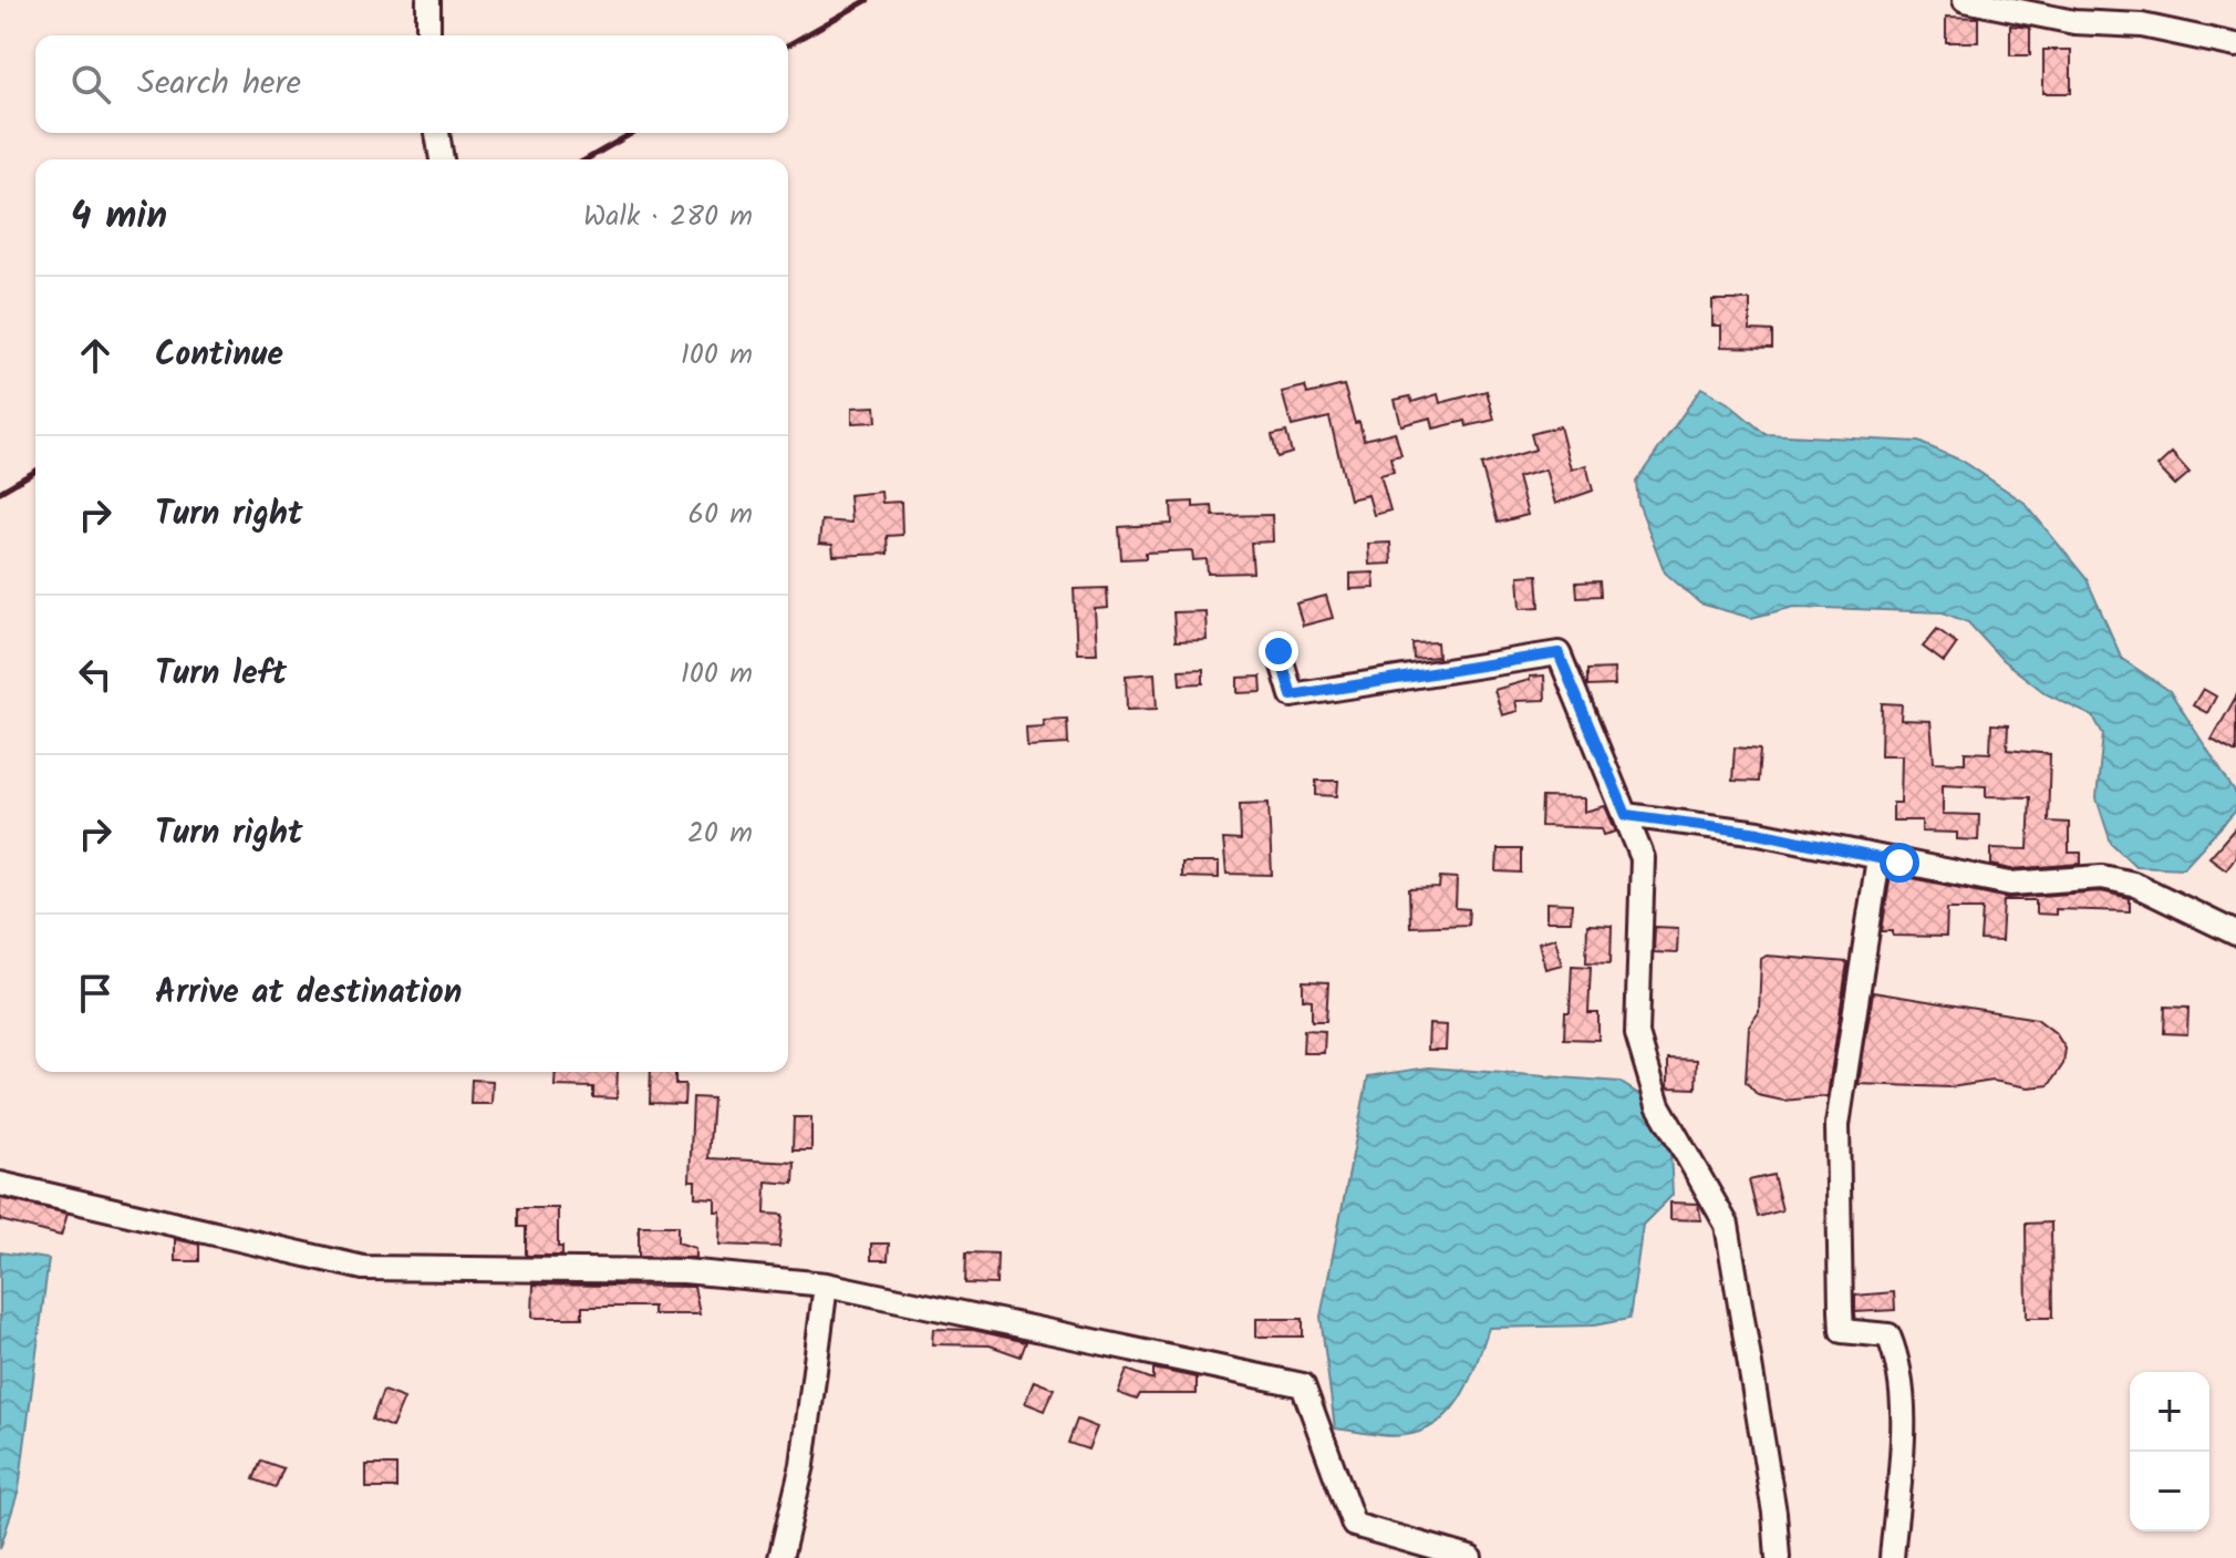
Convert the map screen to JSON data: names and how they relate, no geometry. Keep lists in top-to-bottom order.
{
  "page": {
    "search": "Search here",
    "heading": ["4 min", "Walk · 280 m"],
    "list": [
      ["Continue", "100 m"],
      ["Turn right", "60 m"],
      ["Turn left", "100 m"],
      ["Turn right", "20 m"],
      "Arrive at destination"
    ],
    "map_buttons": ["+", "−"]
  }
}
